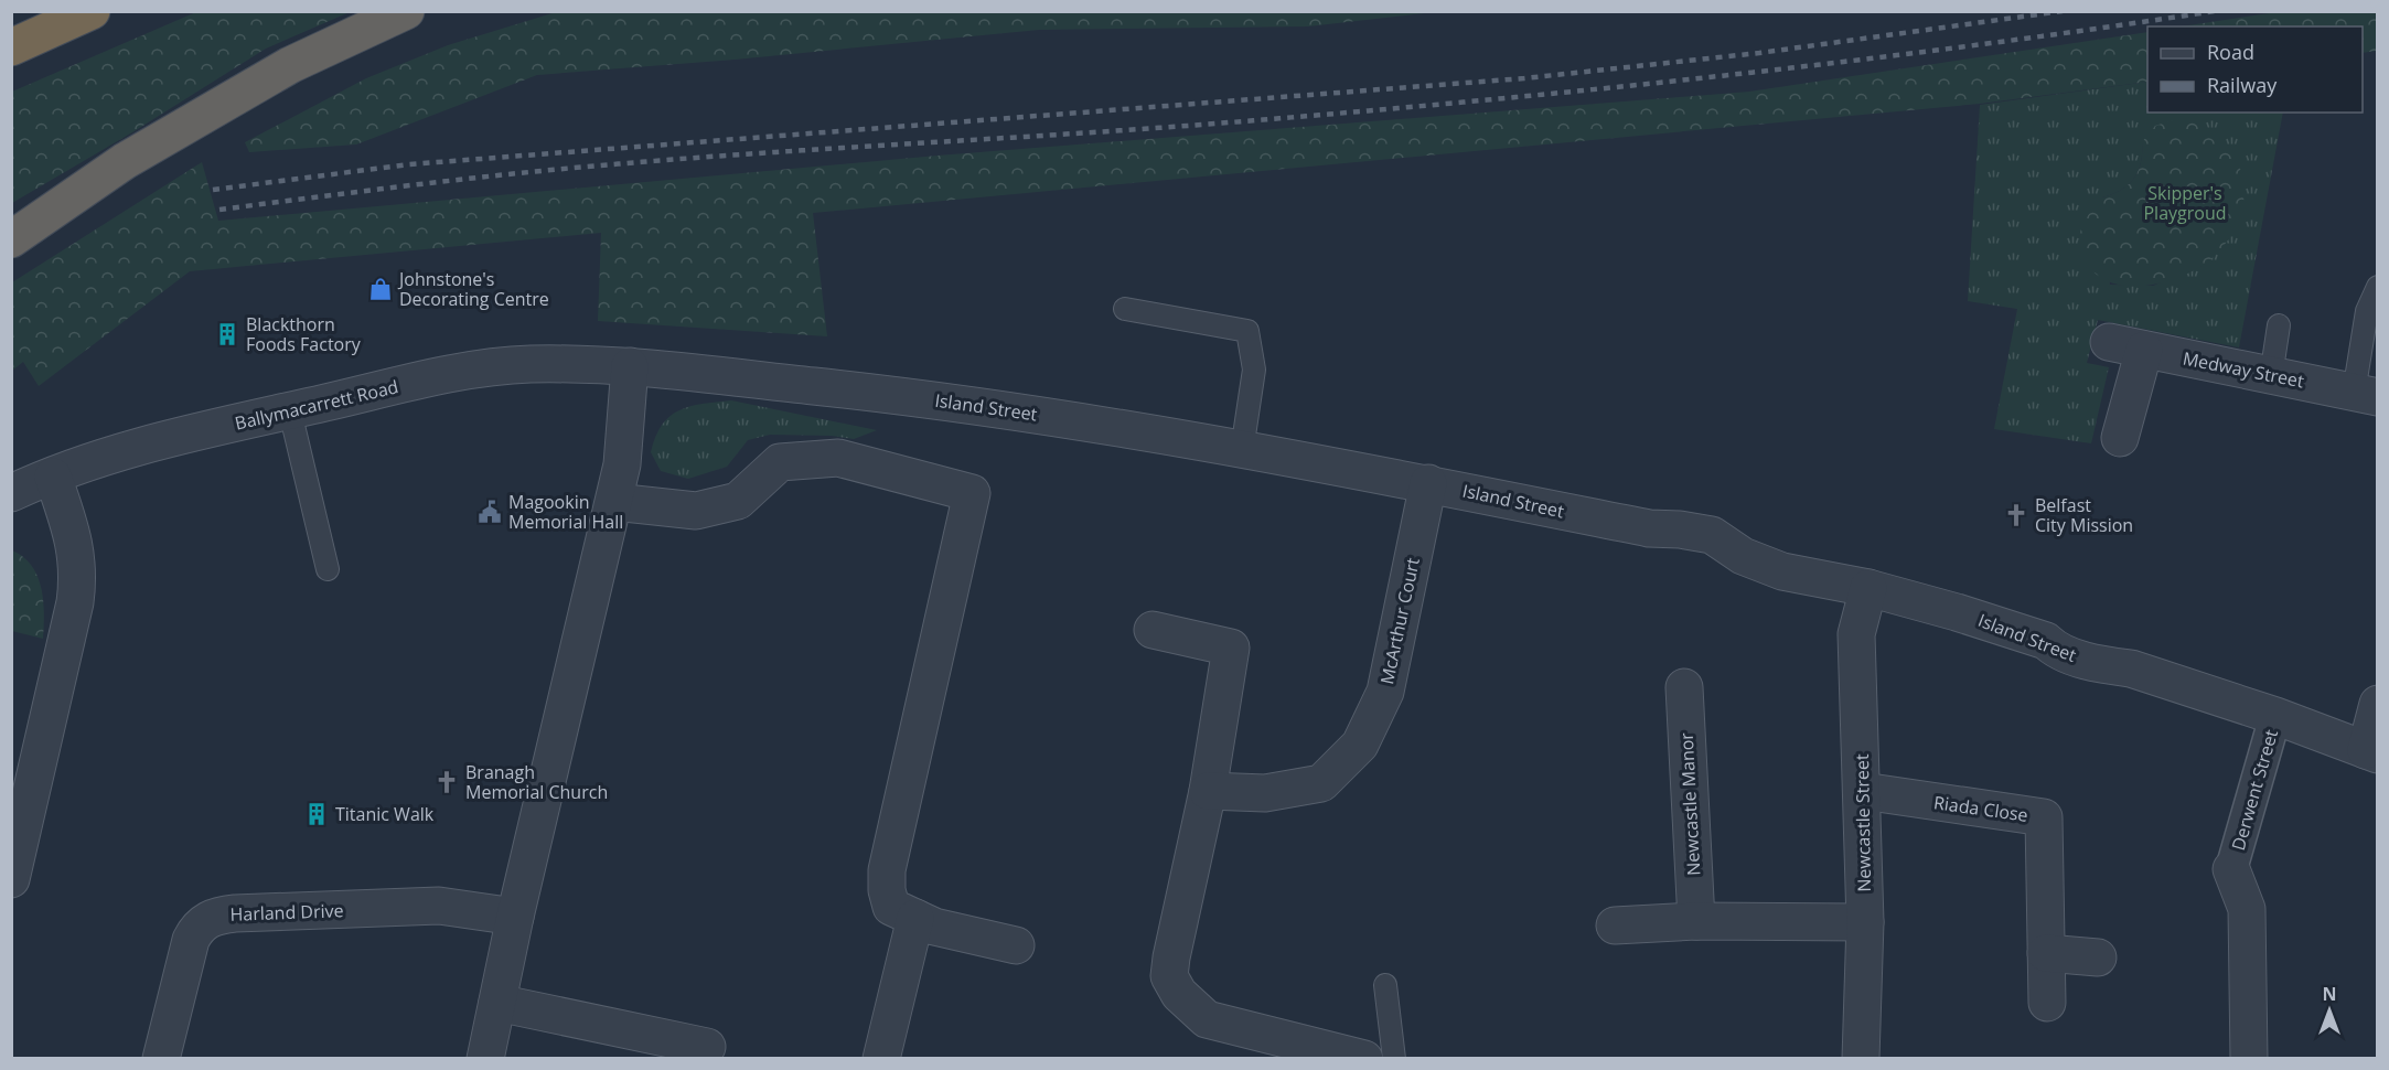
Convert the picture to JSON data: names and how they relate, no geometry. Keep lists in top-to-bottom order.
{
  "streets": {
    "street": [
      "Medway Street",
      "Ballymacarrett Road",
      "Island Street",
      "McArthur Court",
      "Derwent Street",
      "Newcastle Manor",
      "Riada Close",
      "Newcastle Street",
      "Harland Drive"
    ]
  },
  "crossings": [
    ["Ballymacarrett Road", "Island Street"],
    ["Island Street", "McArthur Court"],
    ["Island Street", "Derwent Street"],
    ["Island Street", "Newcastle Street"],
    ["Riada Close", "Newcastle Street"]
  ],
  "parks": ["Skipper's Playgroud"],
  "places": {
    "shop": ["Johnstone's Decorating Centre"],
    "building": ["Blackthorn Foods Factory", "Titanic Walk"],
    "public building": ["Magookin Memorial Hall"],
    "church": ["Belfast City Mission", "Branagh Memorial Church"]
  },
  "legend": ["Road", "Railway"],
  "north": "top"
}
